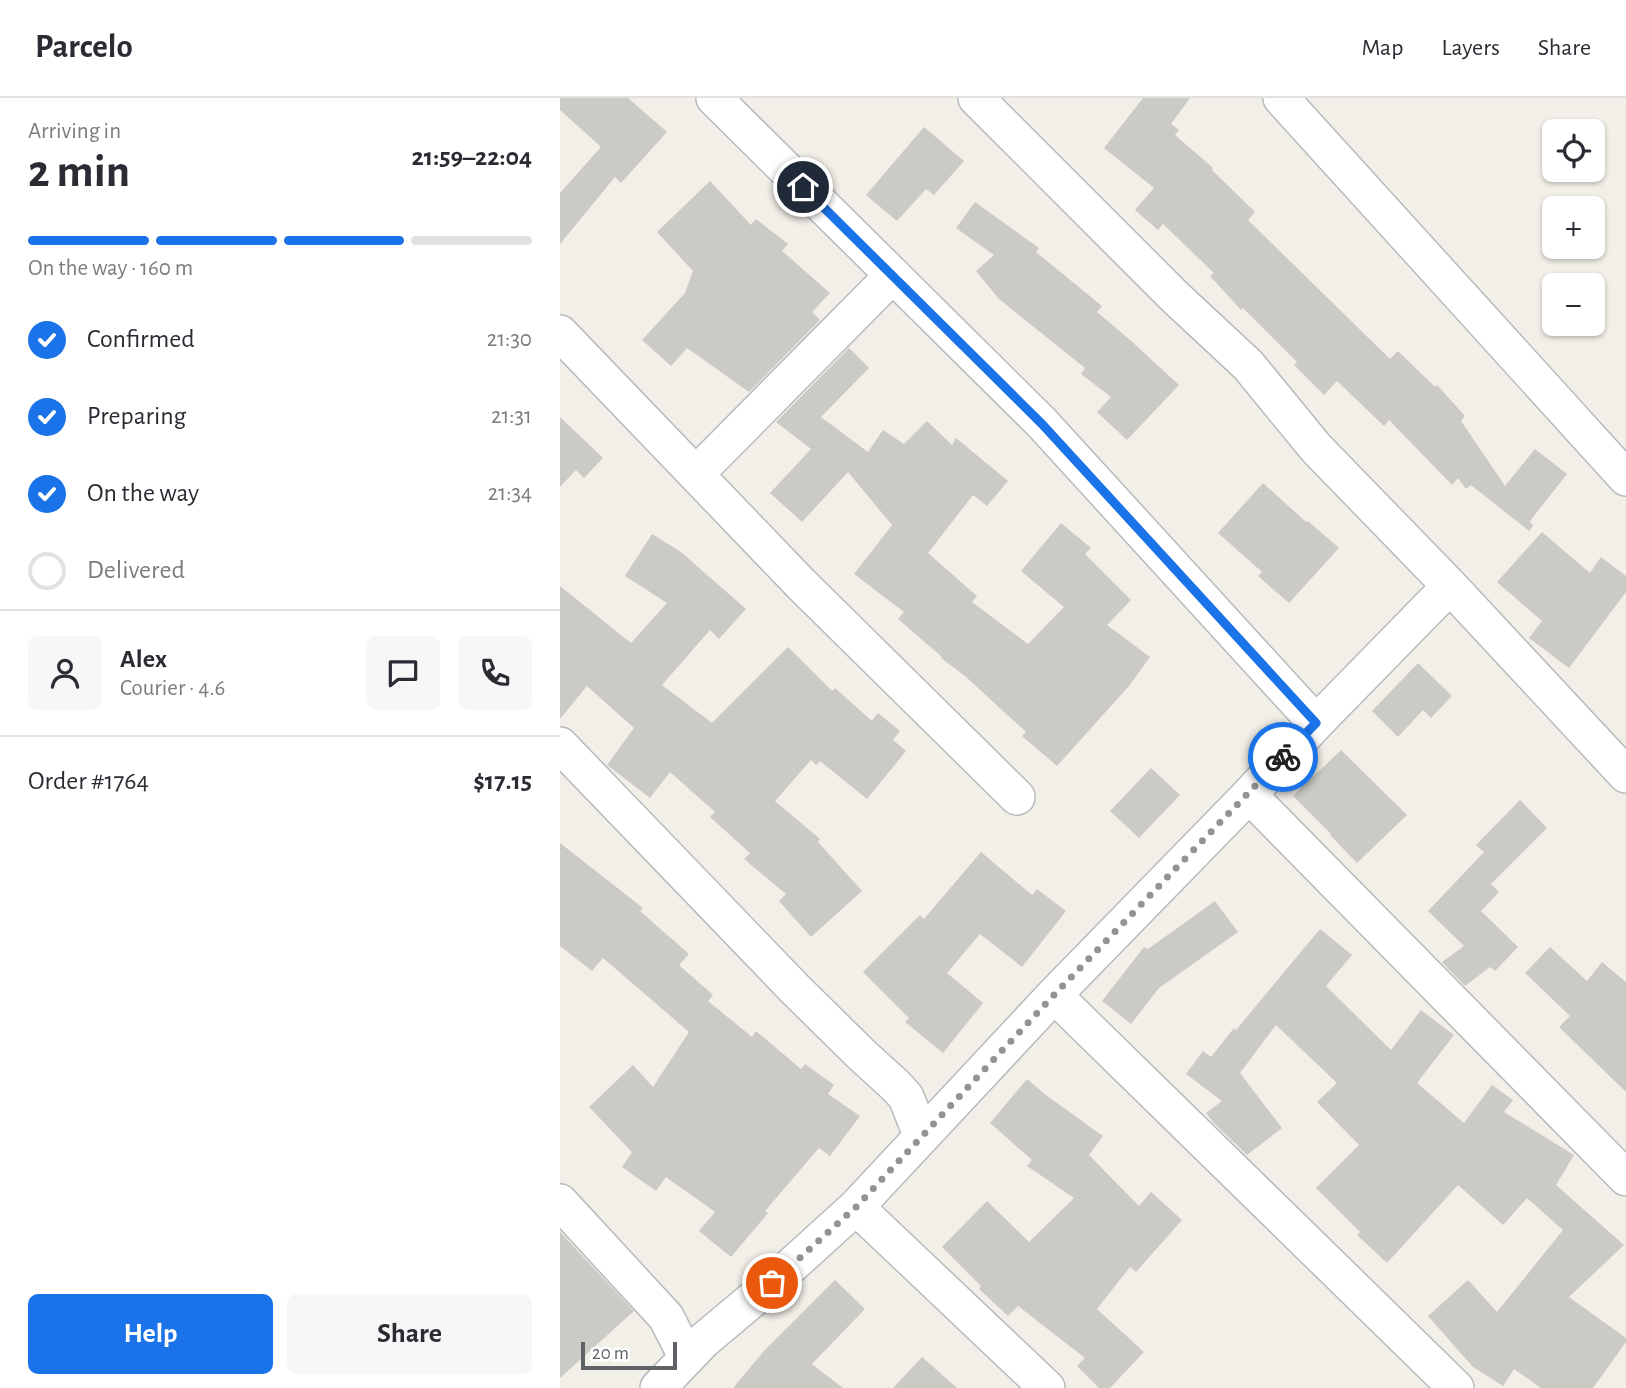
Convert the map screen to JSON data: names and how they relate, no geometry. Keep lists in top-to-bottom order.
{
  "scale_bar": "20 m",
  "page": {
    "header": "Parcelo",
    "nav": ["Map", "Layers", "Share"],
    "heading": ["2 min", "Arriving in", "21:59–22:04"],
    "panel": [
      "Alex",
      "Courier · 4.6",
      "Order #1764",
      "$17.15"
    ],
    "map_buttons": ["+", "−"],
    "bar": "On the way · 160 m",
    "list": [
      ["Confirmed", "21:30"],
      ["Preparing", "21:31"],
      ["On the way", "21:34"],
      "Delivered"
    ],
    "buttons": ["Help", "Share"],
    "scale": "20 m"
  }
}
